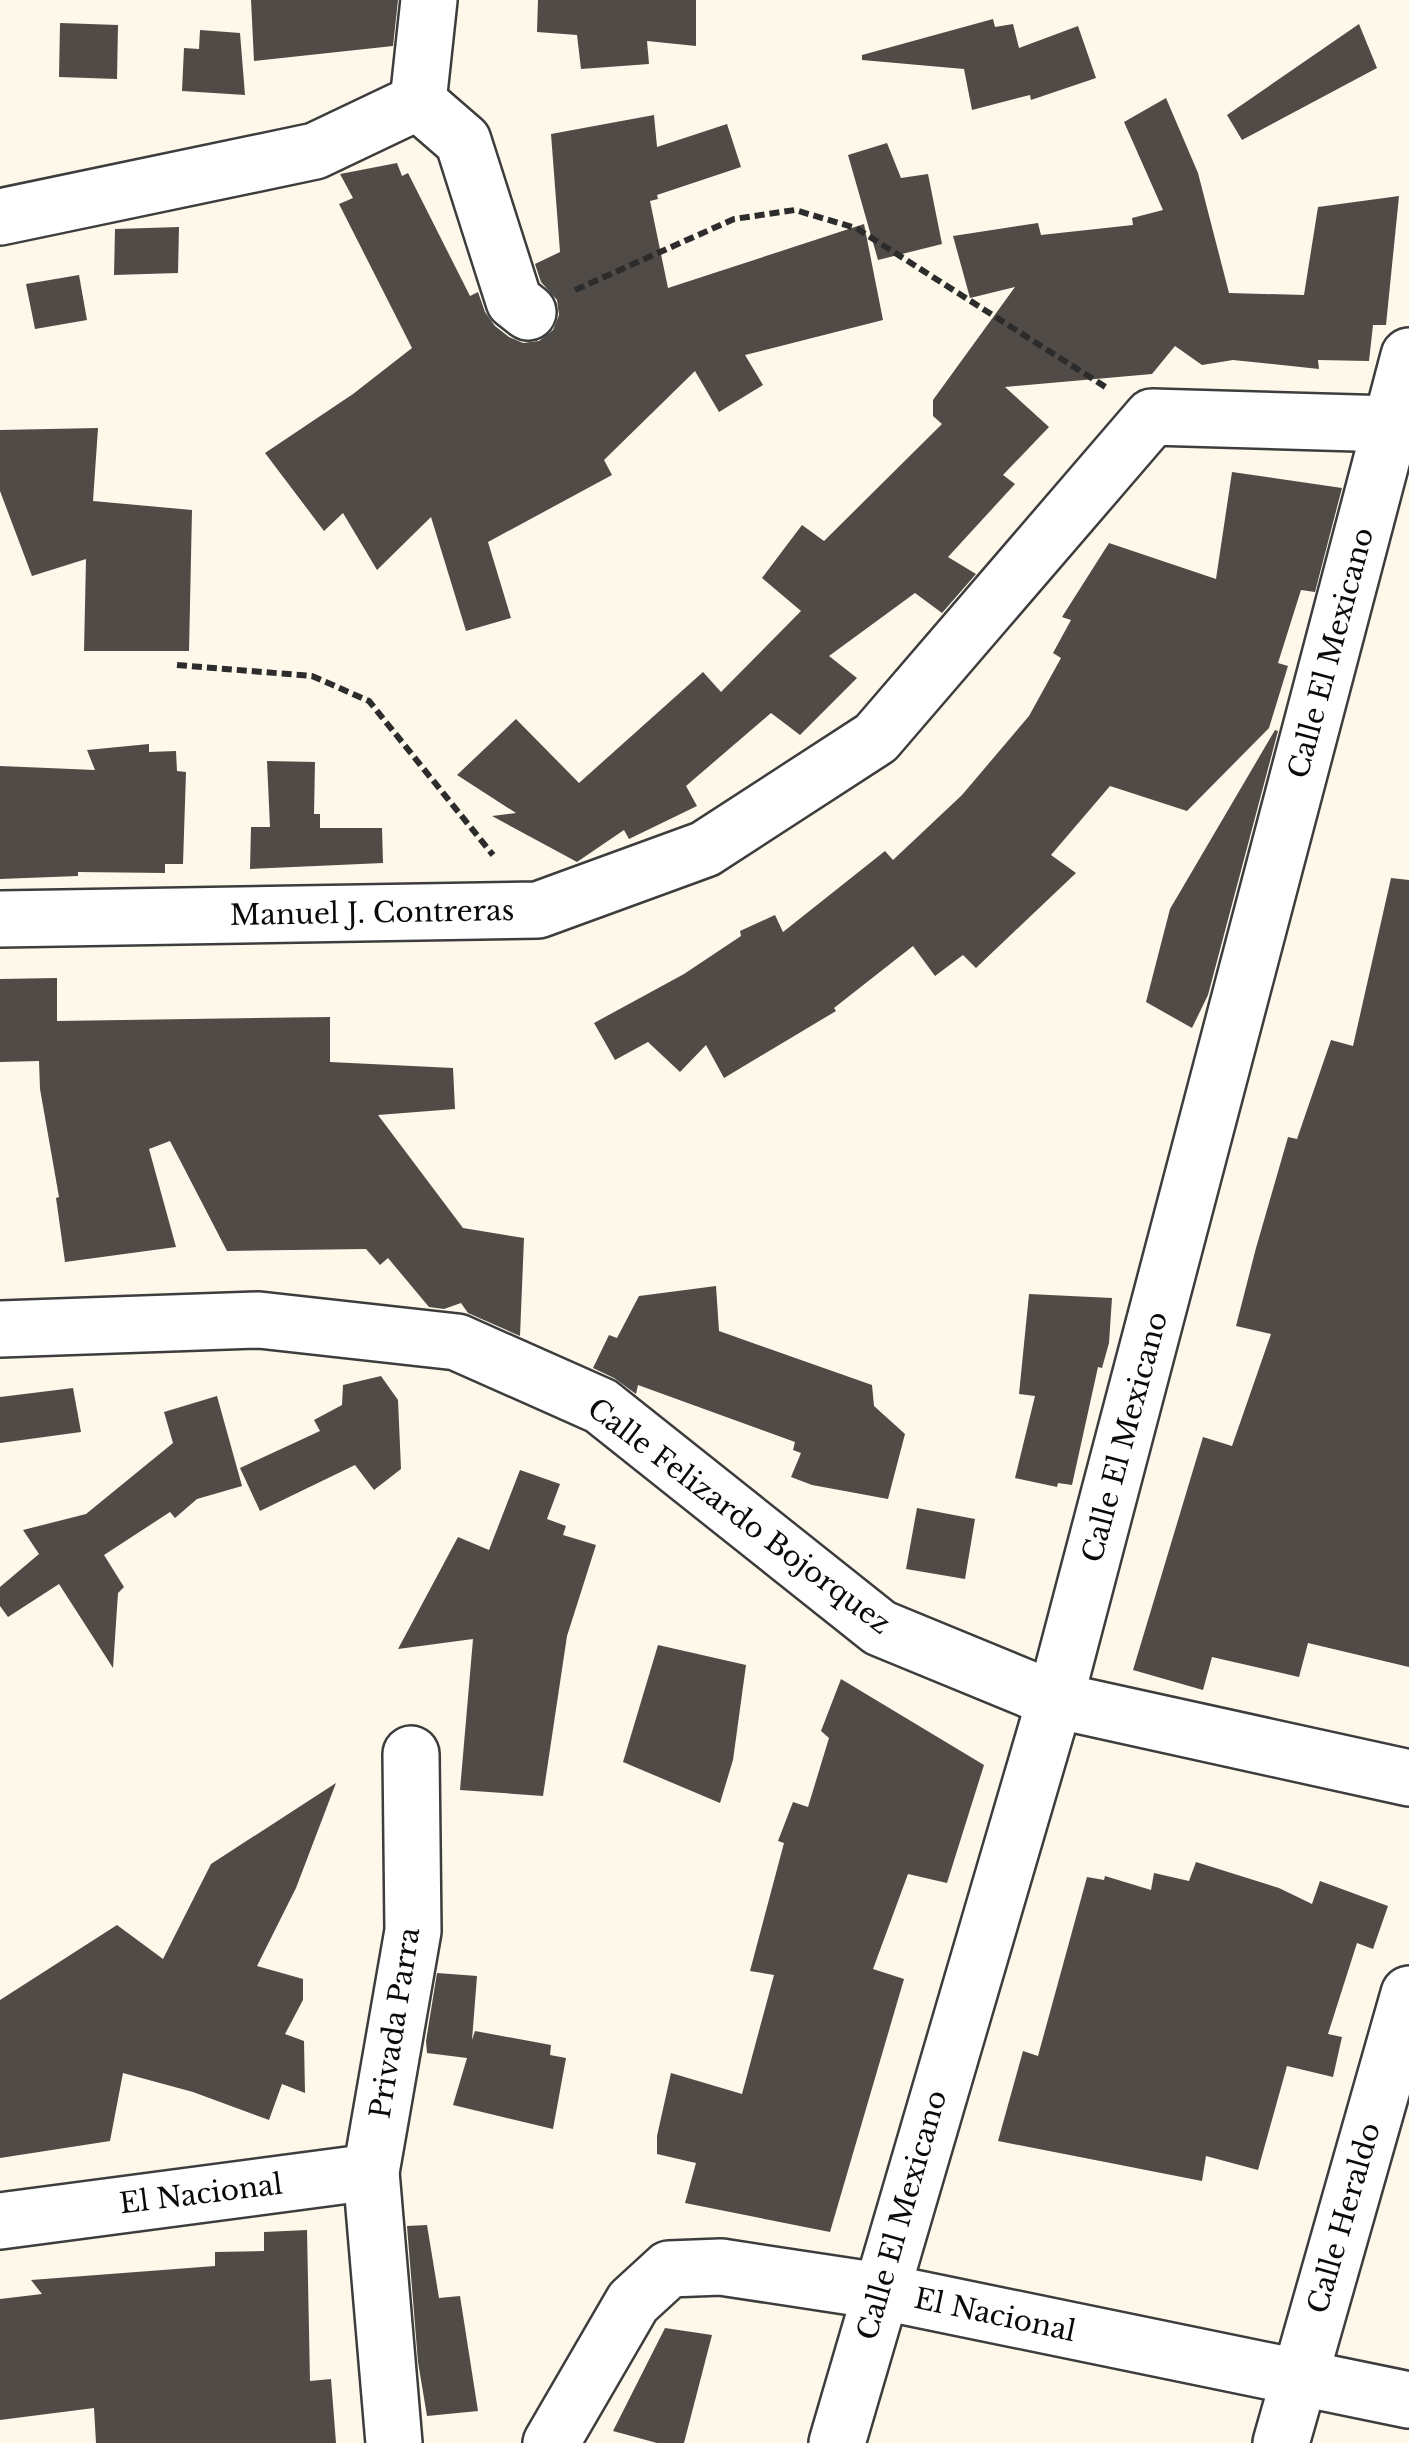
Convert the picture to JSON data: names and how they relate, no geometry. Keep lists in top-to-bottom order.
{
  "streets": {
    "street": [
      "Calle El Mexicano",
      "Manuel J. Contreras",
      "Calle Felizardo Bojorquez",
      "Privada Parra",
      "El Nacional",
      "Calle Heraldo"
    ]
  },
  "crossings": [
    ["Calle El Mexicano", "Calle Felizardo Bojorquez"],
    ["Calle El Mexicano", "El Nacional"],
    ["Privada Parra", "El Nacional"],
    ["El Nacional", "Calle Heraldo"]
  ]
}
